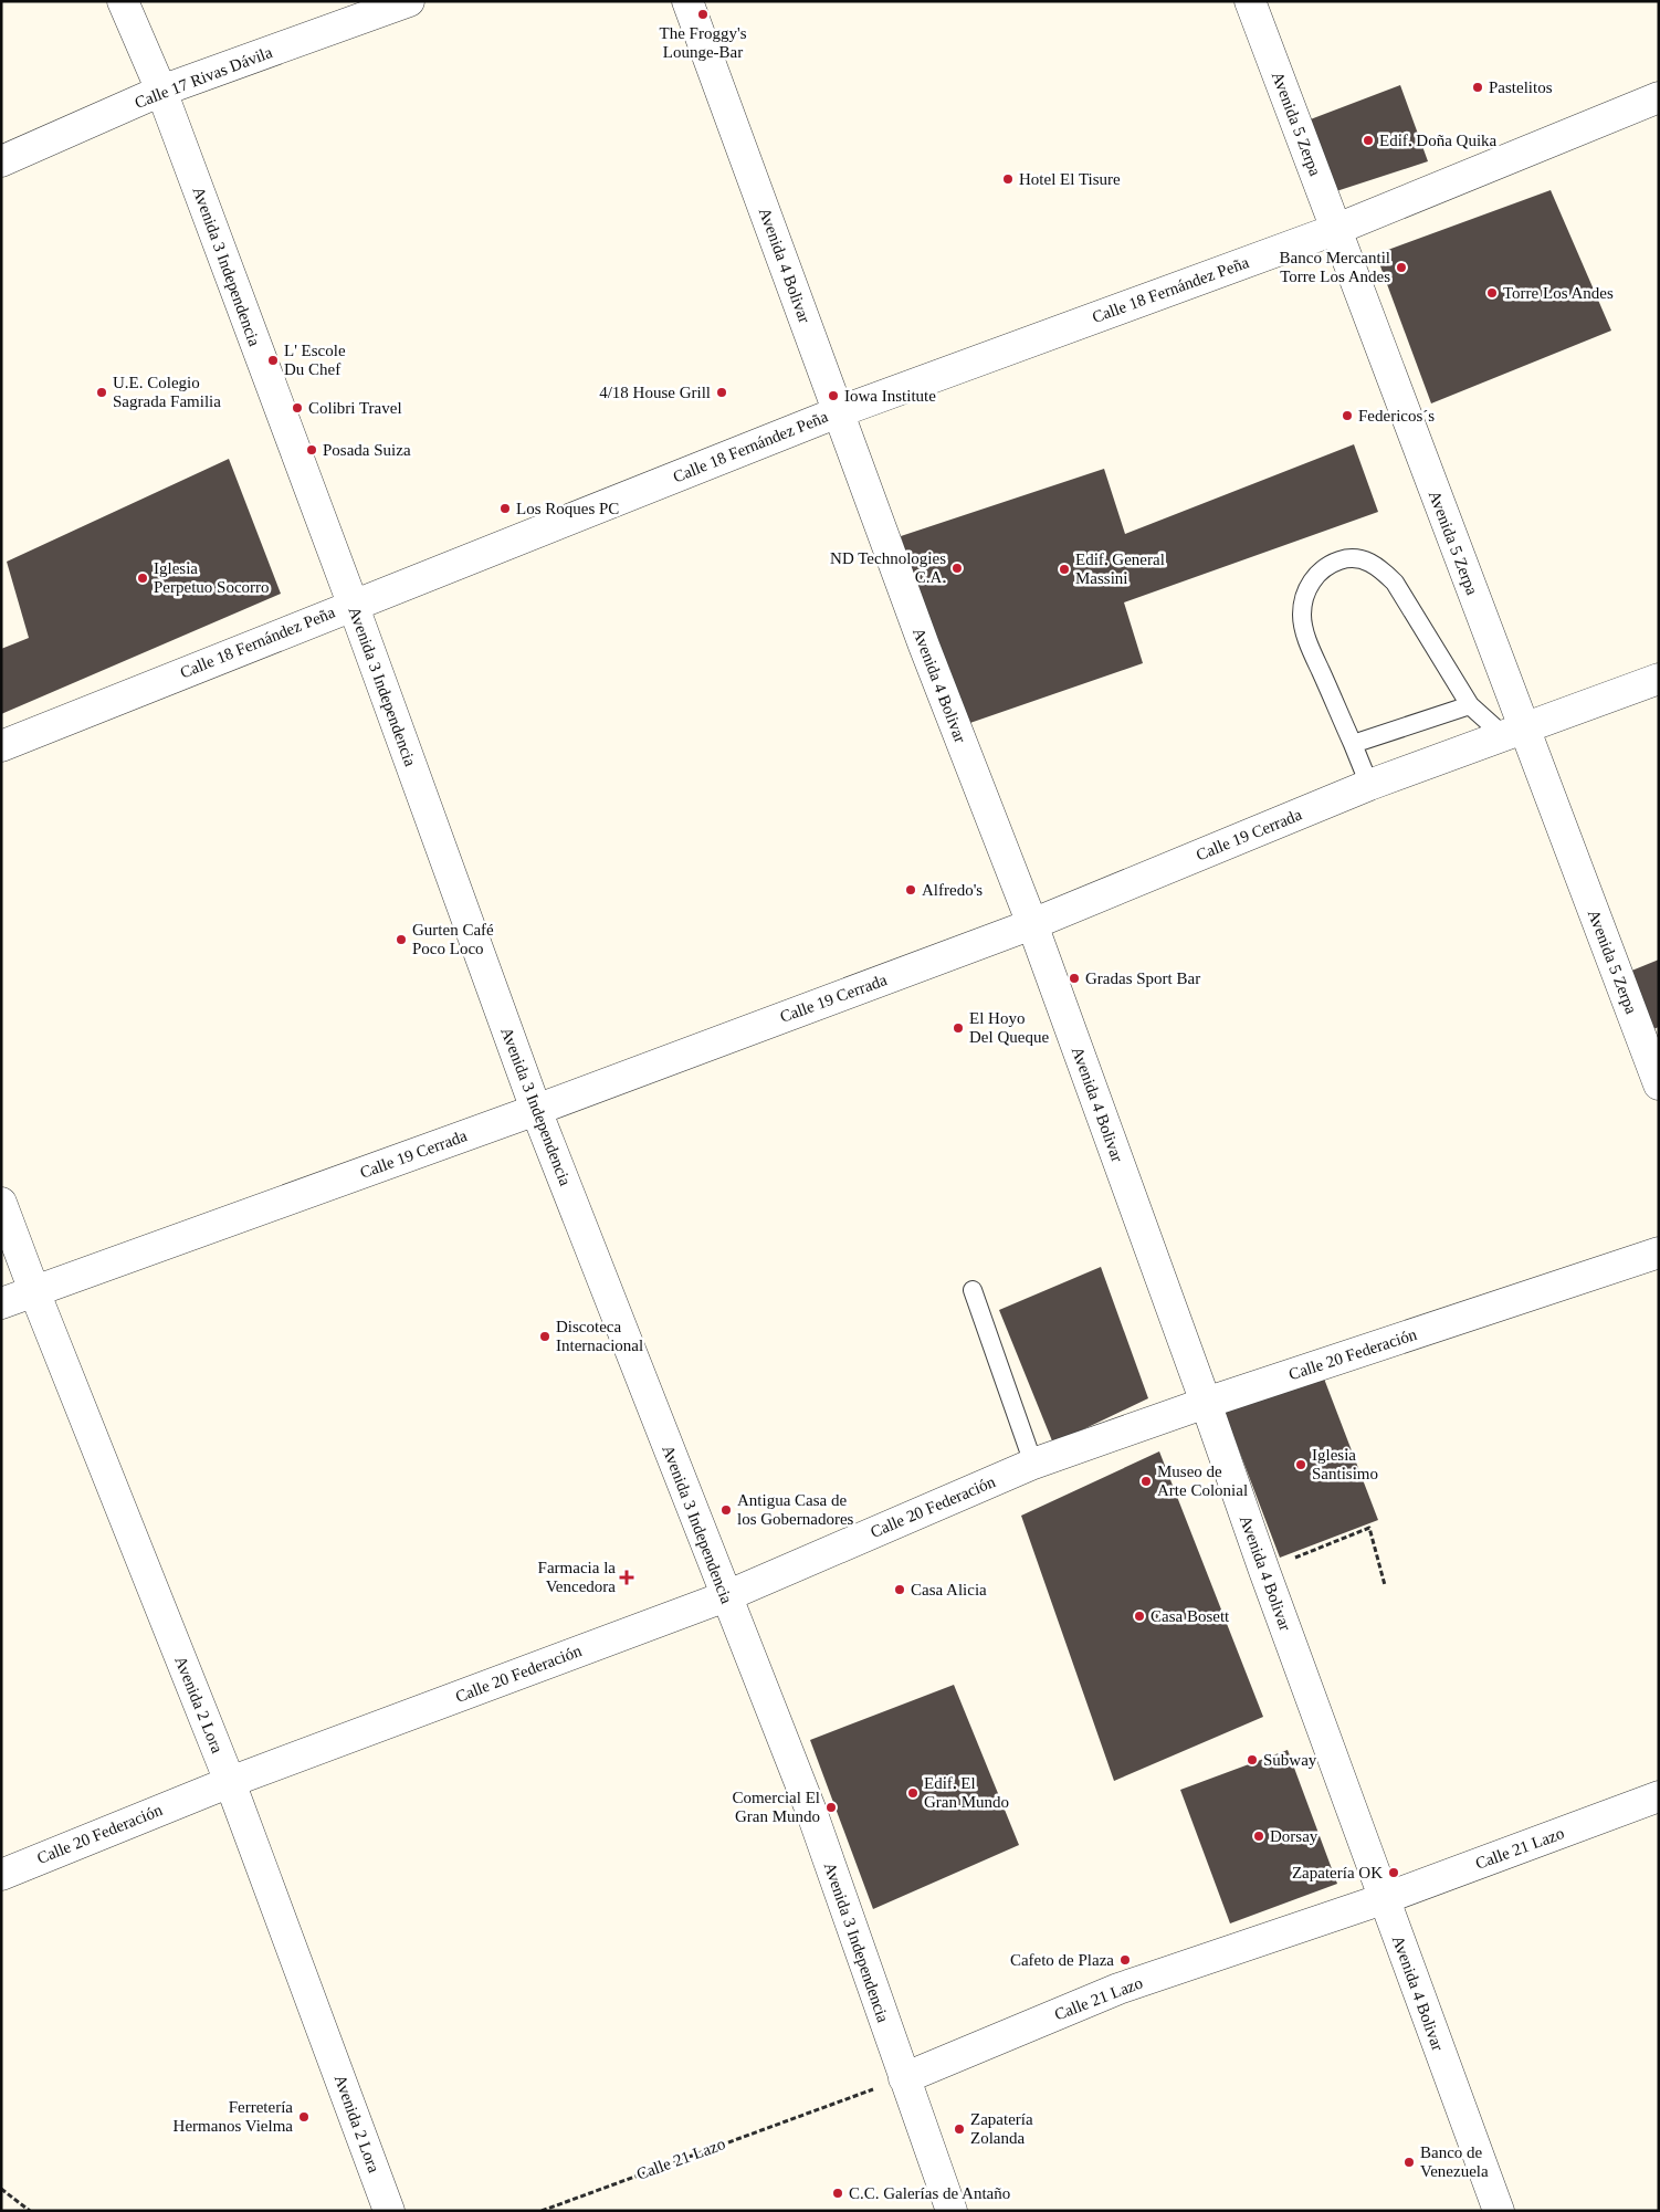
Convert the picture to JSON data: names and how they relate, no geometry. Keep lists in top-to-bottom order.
{
  "streets": {
    "street": [
      "Calle 17 Rivas Dávila",
      "Avenida 5 Zerpa",
      "Avenida 4 Bolivar",
      "Avenida 3 Independencia",
      "Calle 18 Fernández Peña",
      "Calle 19 Cerrada",
      "Calle 20 Federación",
      "Avenida 2 Lora",
      "Calle 21 Lazo"
    ]
  },
  "crossings": [
    ["Calle 17 Rivas Dávila", "Avenida 3 Independencia"],
    ["Avenida 5 Zerpa", "Calle 18 Fernández Peña"],
    ["Avenida 5 Zerpa", "Calle 19 Cerrada"],
    ["Avenida 4 Bolivar", "Calle 18 Fernández Peña"],
    ["Avenida 4 Bolivar", "Calle 19 Cerrada"],
    ["Avenida 4 Bolivar", "Calle 20 Federación"],
    ["Avenida 4 Bolivar", "Calle 21 Lazo"],
    ["Avenida 3 Independencia", "Calle 18 Fernández Peña"],
    ["Avenida 3 Independencia", "Calle 19 Cerrada"],
    ["Avenida 3 Independencia", "Calle 20 Federación"],
    ["Avenida 3 Independencia", "Calle 21 Lazo"],
    ["Calle 19 Cerrada", "Avenida 2 Lora"],
    ["Calle 20 Federación", "Avenida 2 Lora"]
  ],
  "places": {
    "other": [
      "The Froggy's Lounge-Bar",
      "Pastelitos",
      "Edif. Doña Quika",
      "Hotel El Tisure",
      "Banco Mercantil Torre Los Andes",
      "Torre Los Andes",
      "L' Escole Du Chef",
      "U.E. Colegio Sagrada Familia",
      "4/18 House Grill",
      "Iowa Institute",
      "Colibri Travel",
      "Federicos´s",
      "Posada Suiza",
      "Los Roques PC",
      "ND Technologies C.A.",
      "Edif. General Massini",
      "Iglesia Perpetuo Socorro",
      "Alfredo's",
      "Gurten Café Poco Loco",
      "Gradas Sport Bar",
      "El Hoyo Del Queque",
      "Discoteca Internacional",
      "Iglesia Santisimo",
      "Museo de Arte Colonial",
      "Antigua Casa de los Gobernadores",
      "Casa Alicia",
      "Casa Bosett",
      "Subway",
      "Edif. El Gran Mundo",
      "Comercial El Gran Mundo",
      "Dorsay",
      "Zapatería OK",
      "Cafeto de Plaza",
      "Ferretería Hermanos Vielma",
      "Zapatería Zolanda",
      "Banco de Venezuela",
      "C.C. Galerías de Antaño"
    ],
    "health": ["Farmacia la Vencedora"]
  }
}
